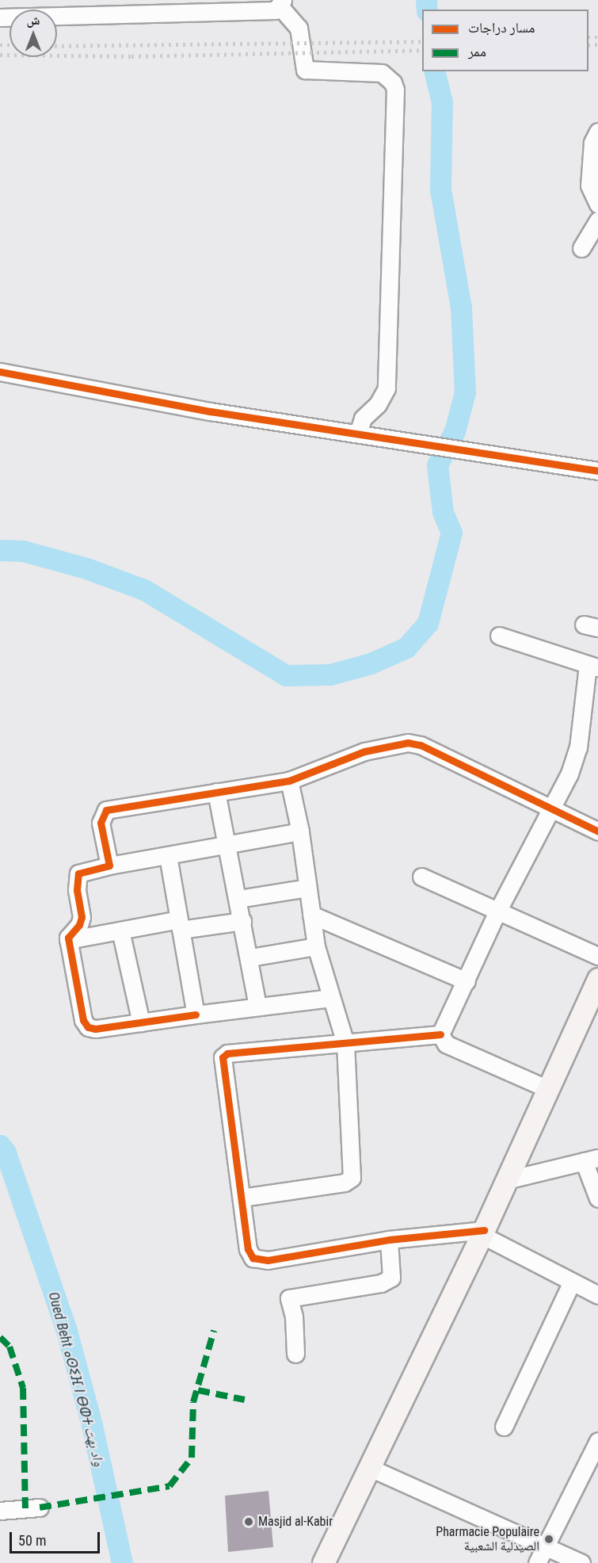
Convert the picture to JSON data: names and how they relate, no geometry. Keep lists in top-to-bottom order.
{
  "water": ["Oued Beht ⴰⵙⵉⴼ ⵏ ⴱⵀⵜ واد بهت"],
  "places": ["Masjid al-Kabir", "Pharmacie Populaire الصيدلية الشعبية"],
  "legend": ["مسار دراجات", "ممر"],
  "scale_bar": "50 m",
  "north": "top"
}
